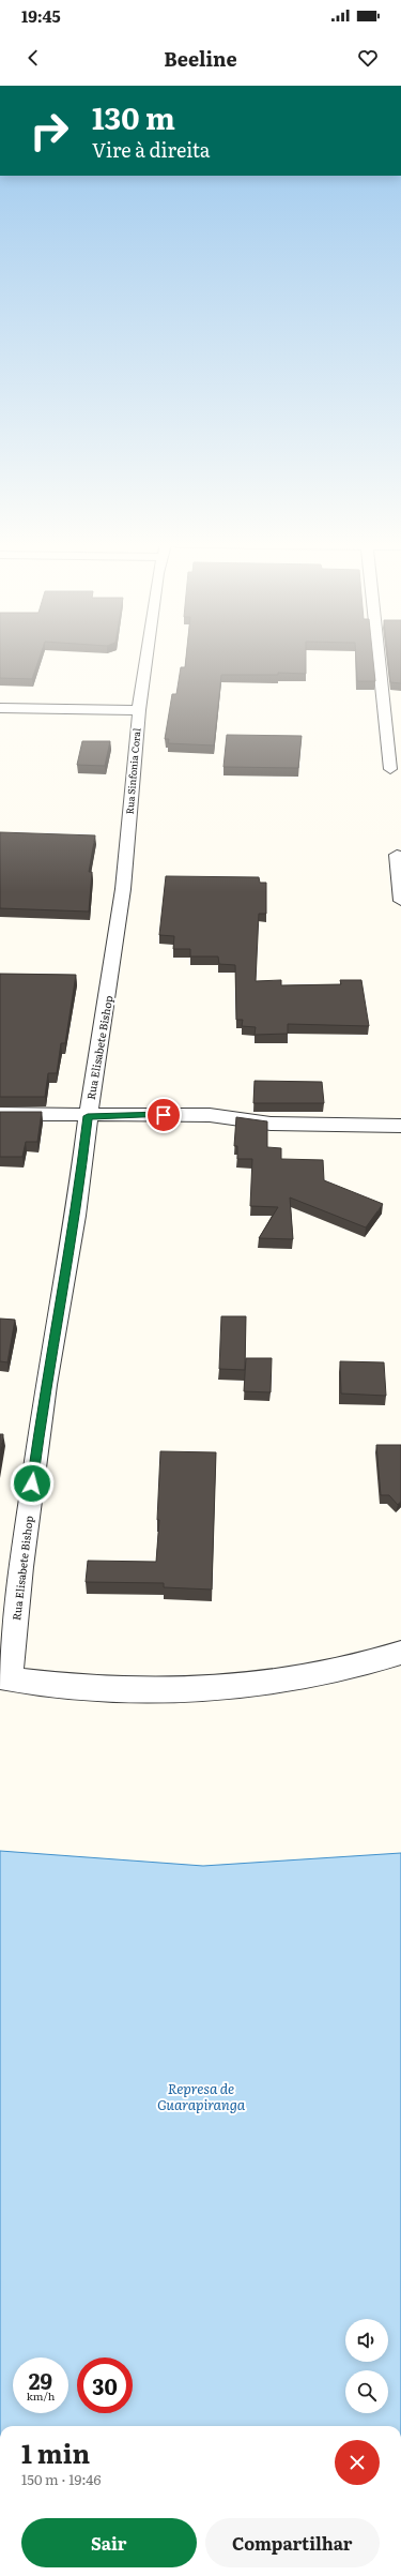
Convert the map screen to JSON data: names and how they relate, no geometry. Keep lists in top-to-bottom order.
{
  "streets": {
    "street": ["Rua Sinfonia Coral", "Rua Elisabete Bishop"]
  },
  "crossings": [
    ["Rua Sinfonia Coral", "Rua Elisabete Bishop"]
  ],
  "water": ["Represa de Guarapiranga"],
  "page": {
    "status": "19:45",
    "header": "Beeline",
    "turn": ["130 m", "Vire à direita"],
    "speed": "29 km/h",
    "limit": "30",
    "heading": ["1 min", "150 m · 19:46"],
    "buttons": ["Sair", "Compartilhar"]
  }
}
